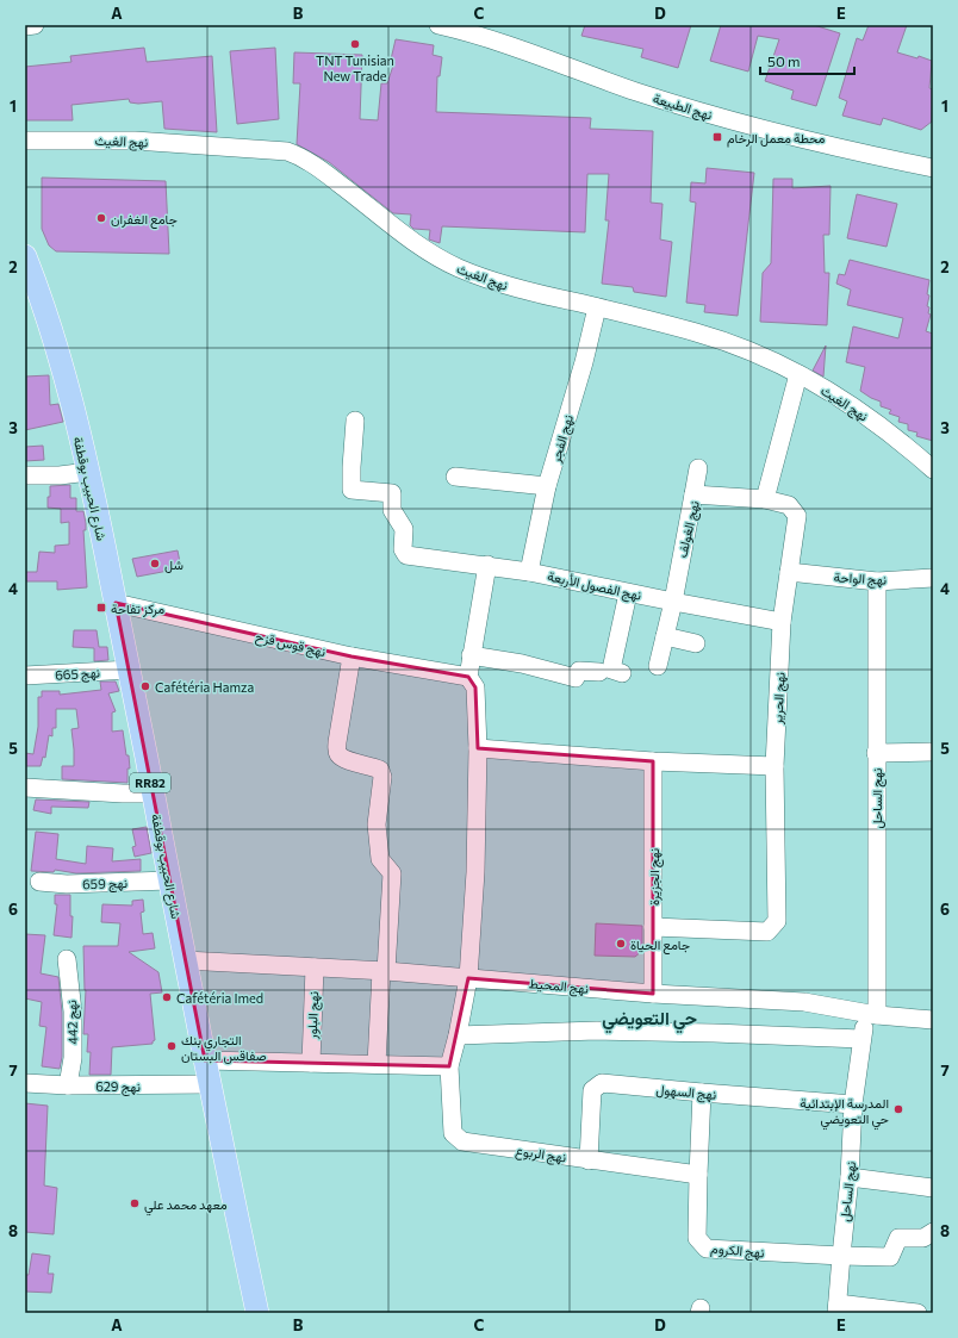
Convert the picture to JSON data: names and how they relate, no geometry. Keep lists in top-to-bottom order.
{
  "streets": {
    "main road": ["شارع الحبيب بوقطفة", "RR82"],
    "street": [
      "نهج الطبيعة",
      "نهج الغيث",
      "نهج الفجر",
      "نهج الغولف",
      "نهج الواحة",
      "نهج الفصول الأربعة",
      "نهج قوس قزح",
      "نهج 665",
      "نهج الحرير",
      "نهج الساحل",
      "نهج الجزيرة",
      "نهج 659",
      "نهج المحيط",
      "نهج البلور",
      "نهج 442",
      "نهج 629",
      "نهج السهول",
      "نهج الربوع",
      "نهج الكروم"
    ]
  },
  "crossings": [
    ["نهج الغيث", "نهج الفجر"],
    ["نهج الفجر", "نهج الفصول الأربعة"],
    ["شارع الحبيب بوقطفة", "نهج قوس قزح"],
    ["شارع الحبيب بوقطفة", "نهج 665"],
    ["شارع الحبيب بوقطفة", "نهج 659"],
    ["شارع الحبيب بوقطفة", "نهج المحيط"],
    ["شارع الحبيب بوقطفة", "نهج 629"],
    ["نهج الغولف", "نهج الفصول الأربعة"],
    ["نهج الغولف", "نهج الحرير"],
    ["نهج الواحة", "نهج الحرير"],
    ["نهج الواحة", "نهج الساحل"],
    ["نهج الفصول الأربعة", "نهج الحرير"],
    ["نهج قوس قزح", "نهج الربوع"],
    ["نهج الحرير", "نهج الجزيرة"],
    ["نهج الساحل", "نهج المحيط"],
    ["نهج الساحل", "نهج السهول"],
    ["نهج الساحل", "نهج الكروم"],
    ["نهج الجزيرة", "نهج المحيط"],
    ["نهج المحيط", "نهج البلور"],
    ["نهج المحيط", "نهج الربوع"],
    ["نهج 442", "نهج 629"],
    ["نهج السهول", "نهج الربوع"],
    ["نهج السهول", "نهج الكروم"],
    ["نهج الربوع", "نهج الكروم"]
  ],
  "districts": ["حي التعويضي"],
  "places": {
    "other": [
      "TNT Tunisian New Trade",
      "جامع الغفران",
      "شل",
      "Cafétéria Hamza",
      "جامع الحياة",
      "Cafétéria Imed",
      "التجاري بنك صفاقس البستان",
      "المدرسة الإبتدائية حي التعويضي",
      "معهد محمد علي"
    ],
    "transit": ["محطة معمل الرخام", "مركز تفاحة"]
  },
  "scale_bar": "50 m",
  "grid": {
    "columns": [
      "A",
      "B",
      "C",
      "D",
      "E"
    ],
    "rows": [
      "1",
      "2",
      "3",
      "4",
      "5",
      "6",
      "7",
      "8"
    ]
  }
}
